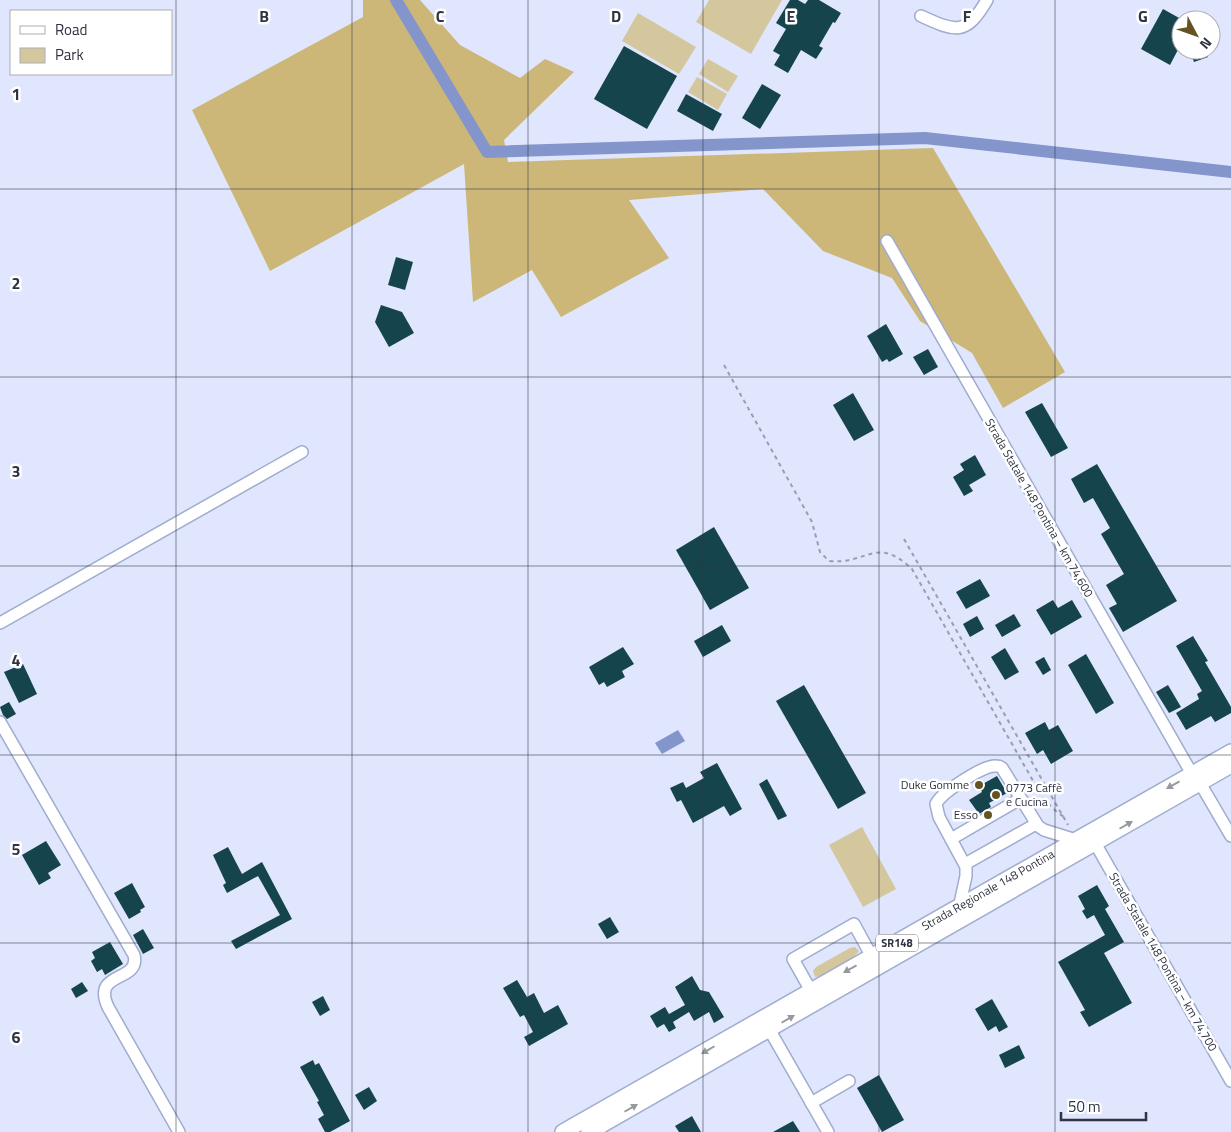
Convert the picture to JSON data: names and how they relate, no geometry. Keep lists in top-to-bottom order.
{
  "streets": {
    "main road": ["Strada Regionale 148 Pontina", "SR148"],
    "street": ["Strada Statale 148 Pontina – km 74,600", "Strada Statale 148 Pontina – km 74,700"]
  },
  "crossings": [
    ["Strada Statale 148 Pontina – km 74,600", "Strada Regionale 148 Pontina"],
    ["Strada Regionale 148 Pontina", "Strada Statale 148 Pontina – km 74,700"]
  ],
  "places": ["Duke Gomme", "0773 Caffè e Cucina", "Esso"],
  "legend": ["Road", "Park"],
  "scale_bar": "50 m",
  "north": "bottom right",
  "grid": {
    "columns": [
      "B",
      "C",
      "D",
      "E",
      "F",
      "G"
    ],
    "rows": [
      "1",
      "2",
      "3",
      "4",
      "5",
      "6"
    ]
  }
}
